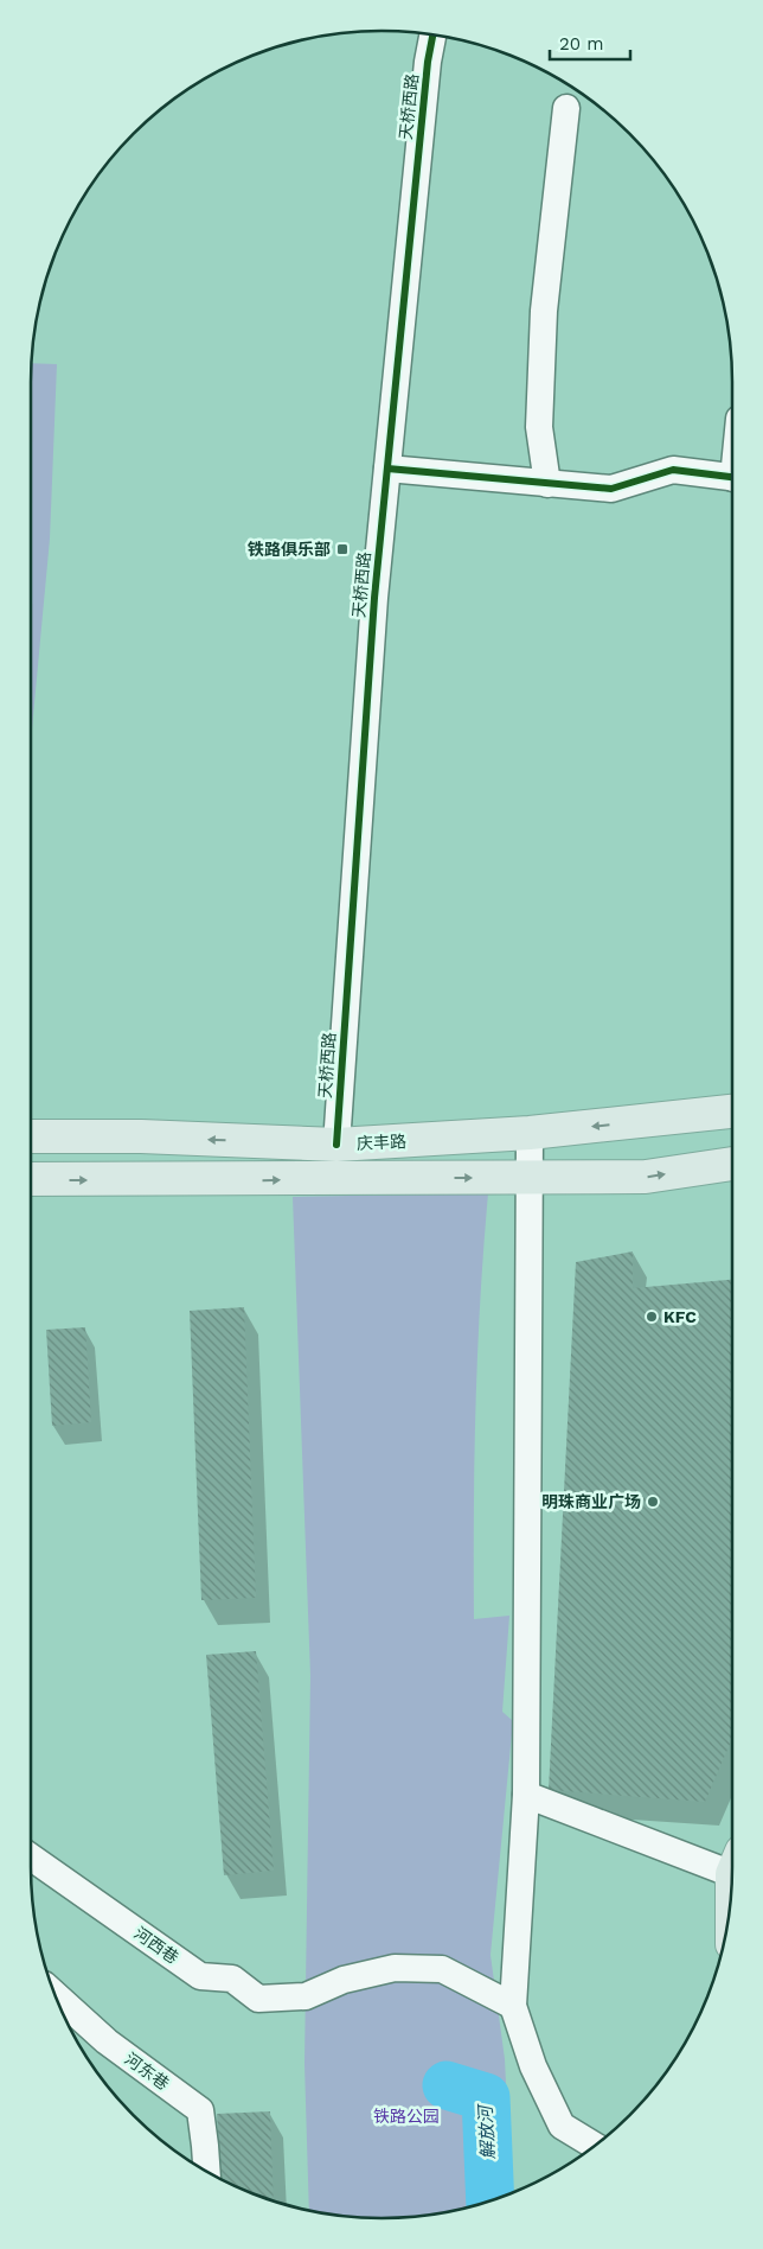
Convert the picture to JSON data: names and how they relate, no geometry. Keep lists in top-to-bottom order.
{
  "streets": {
    "main road": ["庆丰路"],
    "street": ["天桥西路", "河西巷", "河东巷"]
  },
  "crossings": [
    ["天桥西路", "庆丰路"]
  ],
  "water": ["解放河"],
  "parks": ["铁路公园"],
  "places": {
    "transit": ["铁路俱乐部"],
    "other": ["KFC", "明珠商业广场"]
  },
  "scale_bar": "20 m"
}
